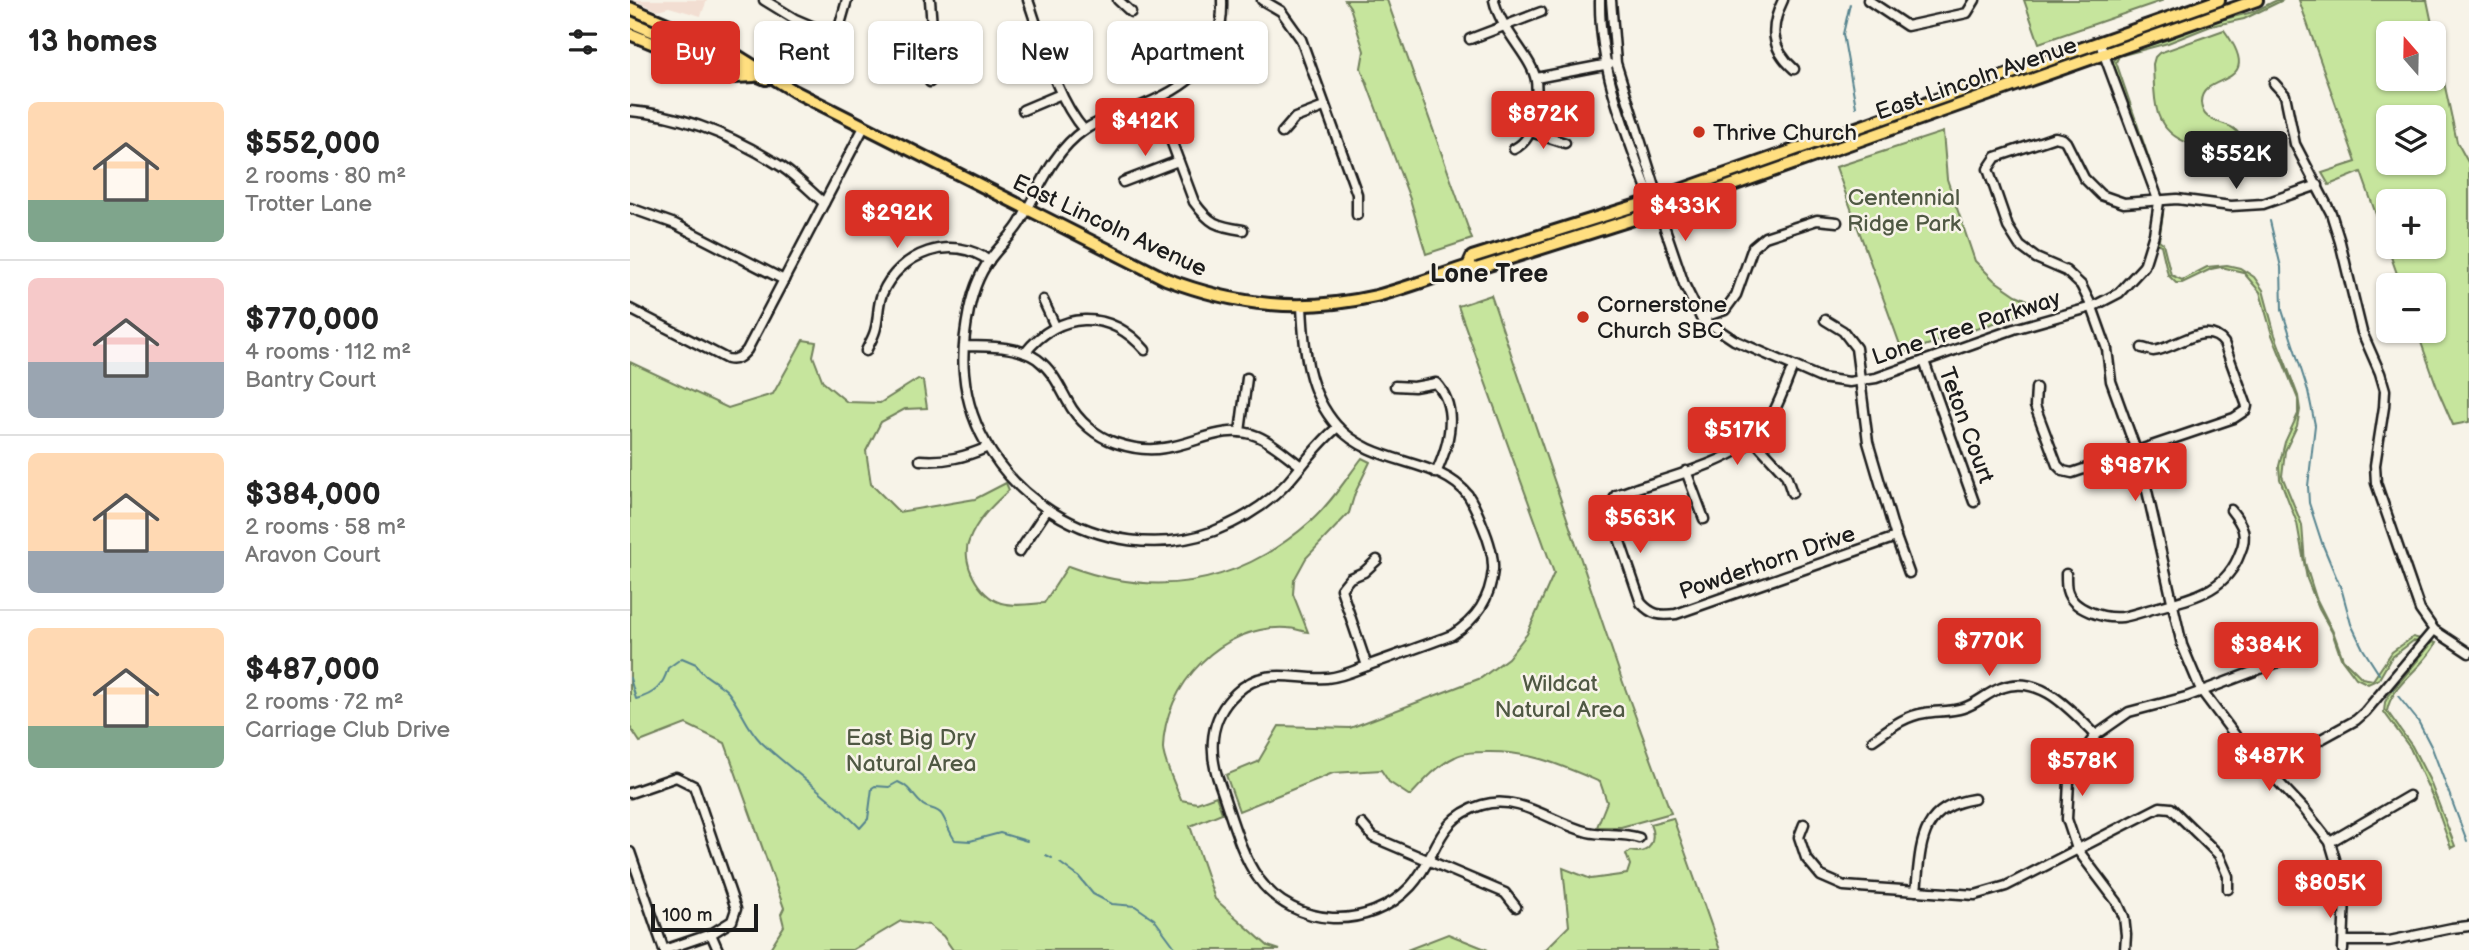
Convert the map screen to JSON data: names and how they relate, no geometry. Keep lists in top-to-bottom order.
{
  "streets": {
    "main road": ["East Lincoln Avenue"],
    "street": ["Lone Tree Parkway", "Teton Court", "Powderhorn Drive"]
  },
  "crossings": [
    ["East Lincoln Avenue", "Lone Tree Parkway"],
    ["Lone Tree Parkway", "Teton Court"]
  ],
  "districts": ["Lone Tree"],
  "parks": ["Centennial Ridge Park", "Wildcat Natural Area", "East Big Dry Natural Area"],
  "places": ["Thrive Church", "Cornerstone Church SBC"],
  "scale_bar": "100 m",
  "north": "top",
  "page": {
    "heading": "13 homes",
    "map_buttons": ["+", "−"],
    "chip": [
      "Buy",
      "Rent",
      "Filters",
      "New",
      "Apartment"
    ],
    "list": [
      {
        "name": "$552,000",
        "note": "2 rooms · 80 m² · Trotter Lane"
      },
      {
        "name": "$770,000",
        "note": "4 rooms · 112 m² · Bantry Court"
      },
      {
        "name": "$384,000",
        "note": "2 rooms · 58 m² · Aravon Court"
      },
      {
        "name": "$487,000",
        "note": "2 rooms · 72 m² · Carriage Club Drive"
      }
    ],
    "price": [
      "$872K",
      "$412K",
      "$552K",
      "$433K",
      "$292K",
      "$517K",
      "$987K",
      "$563K",
      "$770K",
      "$384K",
      "$487K",
      "$578K",
      "$805K"
    ],
    "scale": "100 m"
  }
}
